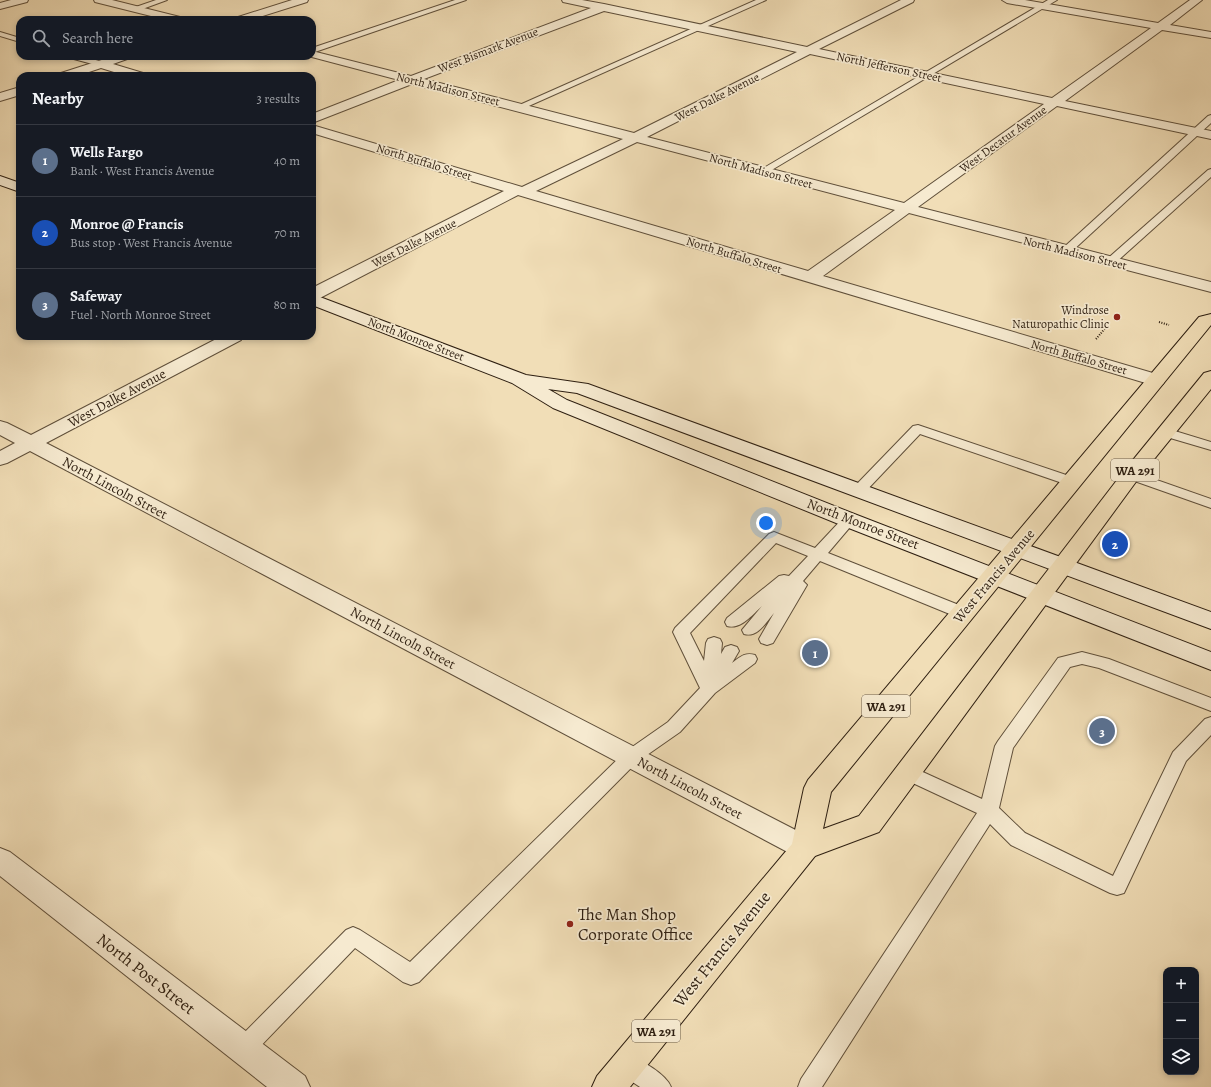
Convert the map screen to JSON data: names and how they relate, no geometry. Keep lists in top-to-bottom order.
{
  "streets": {
    "main road": ["WA 291", "West Francis Avenue"],
    "street": [
      "West Bismark Avenue",
      "North Jefferson Street",
      "North Madison Street",
      "West Dalke Avenue",
      "West Decatur Avenue",
      "North Buffalo Street",
      "North Monroe Street",
      "North Lincoln Street",
      "North Post Street"
    ]
  },
  "crossings": [
    ["West Bismark Avenue", "North Jefferson Street"],
    ["West Bismark Avenue", "North Madison Street"],
    ["North Jefferson Street", "West Dalke Avenue"],
    ["North Jefferson Street", "West Decatur Avenue"],
    ["North Madison Street", "West Dalke Avenue"],
    ["North Madison Street", "West Decatur Avenue"],
    ["West Dalke Avenue", "North Buffalo Street"],
    ["West Dalke Avenue", "North Lincoln Street"],
    ["West Decatur Avenue", "North Buffalo Street"],
    ["North Buffalo Street", "West Francis Avenue"],
    ["North Monroe Street", "WA 291"],
    ["North Monroe Street", "West Francis Avenue"],
    ["WA 291", "North Lincoln Street"],
    ["WA 291", "West Francis Avenue"],
    ["North Lincoln Street", "West Francis Avenue"]
  ],
  "places": ["Windrose Naturopathic Clinic", "The Man Shop Corporate Office"],
  "page": {
    "search": "Search here",
    "heading": ["Nearby", "3 results"],
    "list": [
      {
        "mark": "1",
        "name": "Wells Fargo",
        "note": "Bank · West Francis Avenue",
        "value": "40 m"
      },
      {
        "mark": "2",
        "name": "Monroe @ Francis",
        "note": "Bus stop · West Francis Avenue",
        "value": "70 m"
      },
      {
        "mark": "3",
        "name": "Safeway",
        "note": "Fuel · North Monroe Street",
        "value": "80 m"
      }
    ],
    "pins": ["2", "1", "3"],
    "map_buttons": ["+", "−"]
  }
}
